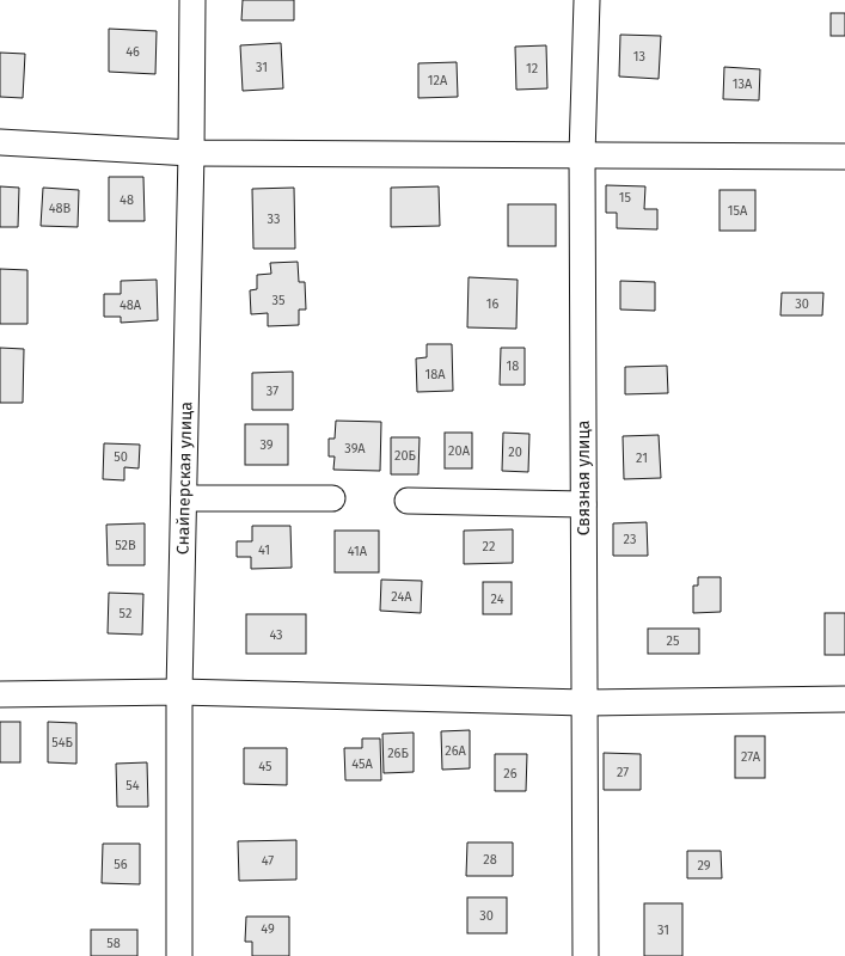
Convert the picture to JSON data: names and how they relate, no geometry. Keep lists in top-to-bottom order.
{
  "streets": {
    "street": ["Снайперская улица", "Связная улица"]
  },
  "house_numbers": [
    "46",
    "13",
    "31",
    "12",
    "12А",
    "13А",
    "15",
    "48",
    "48В",
    "15А",
    "33",
    "35",
    "16",
    "30",
    "48А",
    "18",
    "18А",
    "37",
    "39",
    "39А",
    "20А",
    "20",
    "20Б",
    "50",
    "21",
    "23",
    "52В",
    "22",
    "41",
    "41А",
    "24А",
    "24",
    "52",
    "43",
    "25",
    "54Б",
    "26А",
    "26Б",
    "27А",
    "45А",
    "45",
    "27",
    "26",
    "54",
    "28",
    "47",
    "56",
    "29",
    "30",
    "49",
    "31",
    "58"
  ]
}
